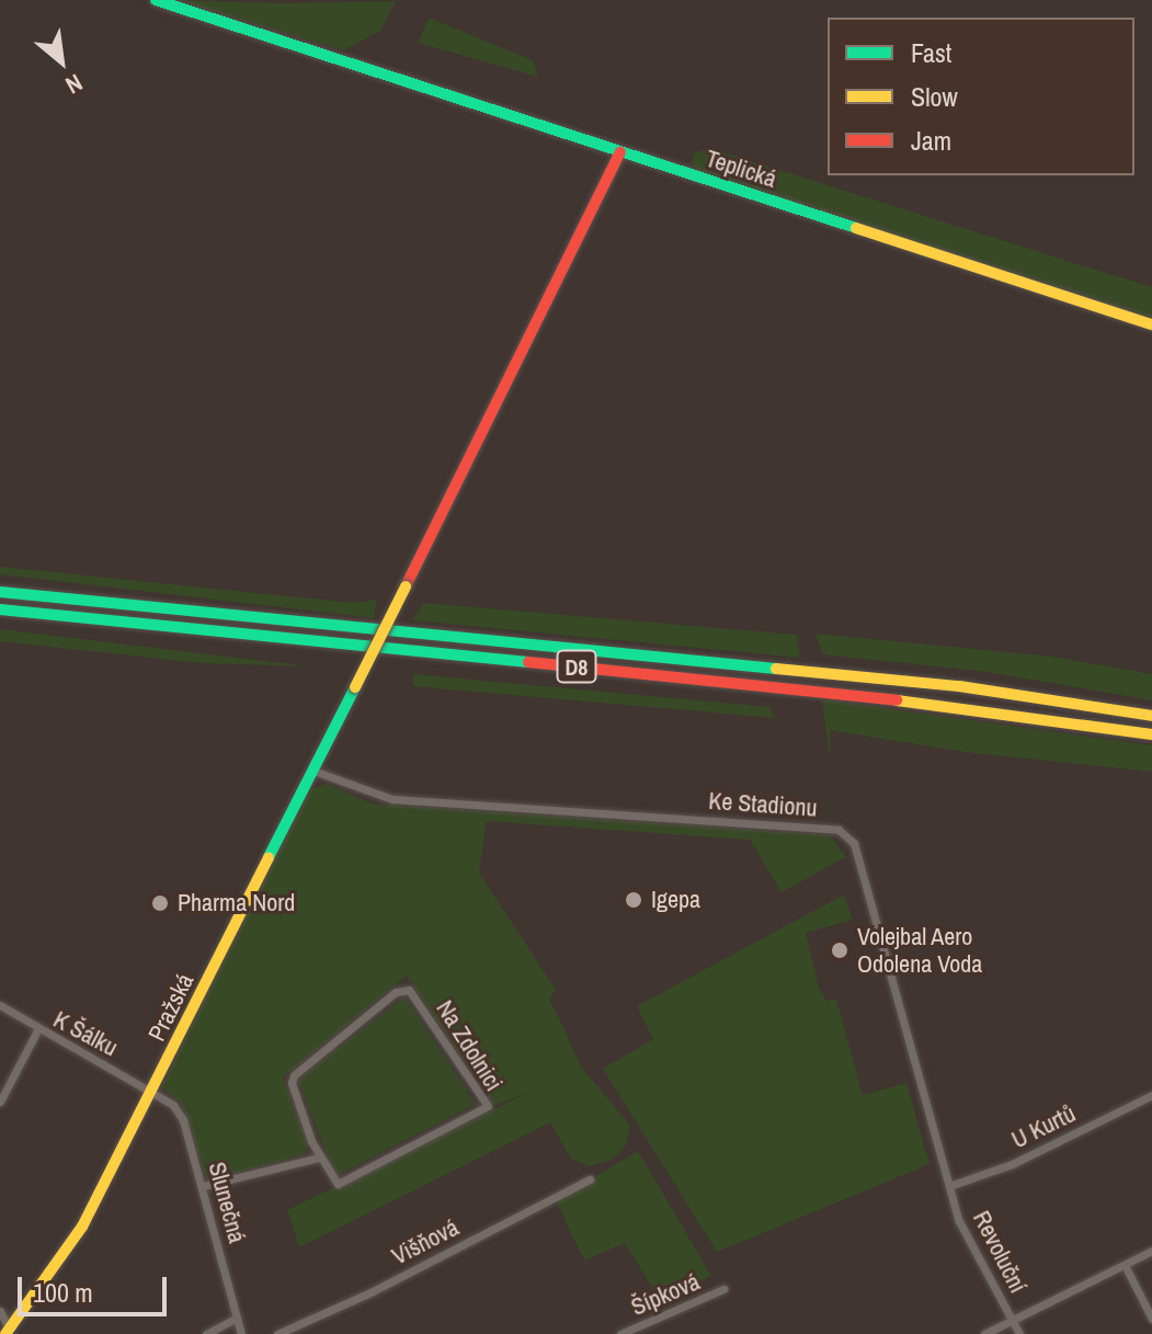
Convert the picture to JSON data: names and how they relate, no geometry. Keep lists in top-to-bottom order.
{
  "streets": {
    "main road": ["Teplická", "D8", "Pražská"],
    "street": [
      "Ke Stadionu",
      "K Šálku",
      "Na Zdolnici",
      "U Kurtů",
      "Slunečná",
      "Višňová",
      "Revoluční",
      "Šípková"
    ]
  },
  "crossings": [
    ["Teplická", "Pražská"],
    ["Ke Stadionu", "Pražská"],
    ["Ke Stadionu", "U Kurtů"],
    ["Ke Stadionu", "Revoluční"],
    ["Pražská", "K Šálku"],
    ["Pražská", "Slunečná"],
    ["K Šálku", "Slunečná"],
    ["U Kurtů", "Revoluční"]
  ],
  "places": ["Igepa", "Pharma Nord", "Volejbal Aero Odolena Voda"],
  "legend": ["Fast", "Slow", "Jam"],
  "scale_bar": "100 m",
  "north": "bottom right"
}
